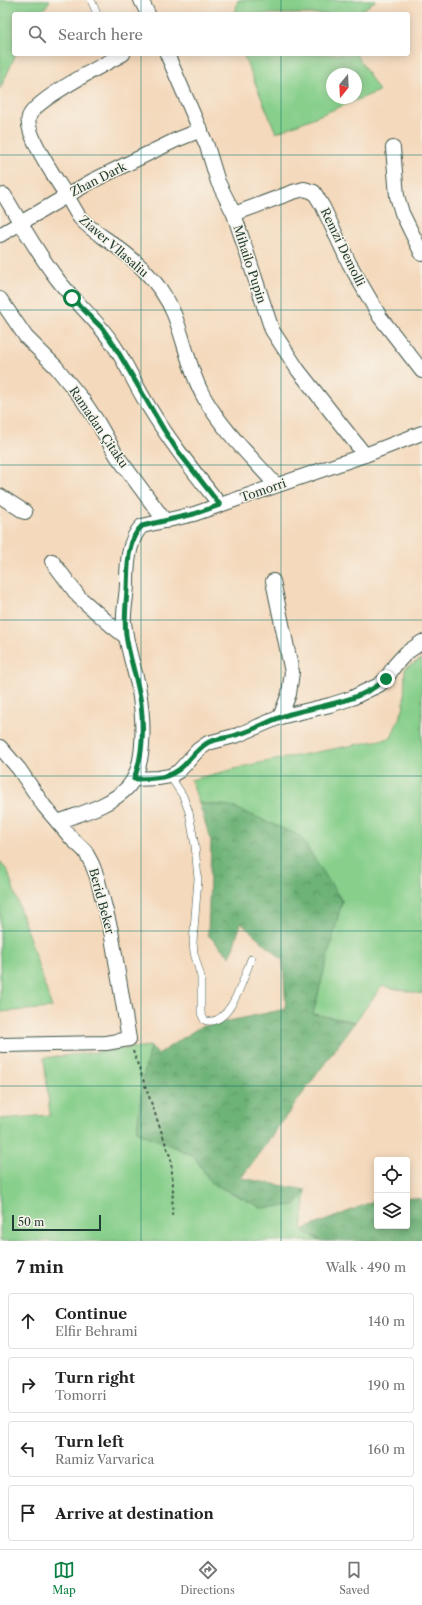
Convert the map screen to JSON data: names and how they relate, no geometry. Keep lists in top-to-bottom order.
{
  "streets": {
    "street": [
      "Zhan Dark",
      "Ziaver Vllasaliu",
      "Remzi Demolli",
      "Mihailo Pupin",
      "Ramadan Çitaku",
      "Tomorri",
      "Berid Beker"
    ]
  },
  "crossings": [
    ["Zhan Dark", "Ziaver Vllasaliu"],
    ["Zhan Dark", "Mihailo Pupin"],
    ["Ziaver Vllasaliu", "Tomorri"],
    ["Remzi Demolli", "Mihailo Pupin"],
    ["Mihailo Pupin", "Tomorri"],
    ["Ramadan Çitaku", "Tomorri"]
  ],
  "scale_bar": "50 m",
  "north": "bottom",
  "page": {
    "search": "Search here",
    "scale": "50 m",
    "heading": ["7 min", "Walk · 490 m"],
    "list": [
      ["Continue", "Elfir Behrami", "140 m"],
      ["Turn right", "Tomorri", "190 m"],
      ["Turn left", "Ramiz Varvarica", "160 m"],
      "Arrive at destination"
    ],
    "nav": ["Map", "Directions", "Saved"]
  }
}
